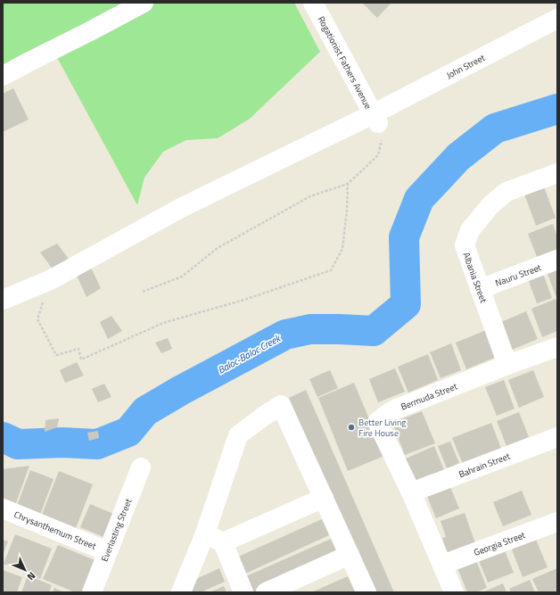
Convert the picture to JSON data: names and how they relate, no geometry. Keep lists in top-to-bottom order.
{
  "streets": {
    "street": [
      "Rogationist Fathers Avenue",
      "John Street",
      "Nauru Street",
      "Albania Street",
      "Bermuda Street",
      "Bahrain Street",
      "Chrysanthemum Street",
      "Everlasting Street",
      "Georgia Street"
    ]
  },
  "crossings": [
    ["Rogationist Fathers Avenue", "John Street"],
    ["Nauru Street", "Albania Street"],
    ["Albania Street", "Bermuda Street"],
    ["Bermuda Street", "Bahrain Street"],
    ["Bermuda Street", "Georgia Street"],
    ["Chrysanthemum Street", "Everlasting Street"]
  ],
  "water": ["Baloc-Baloc Creek"],
  "places": ["Better Living Fire House"],
  "north": "bottom right"
}
